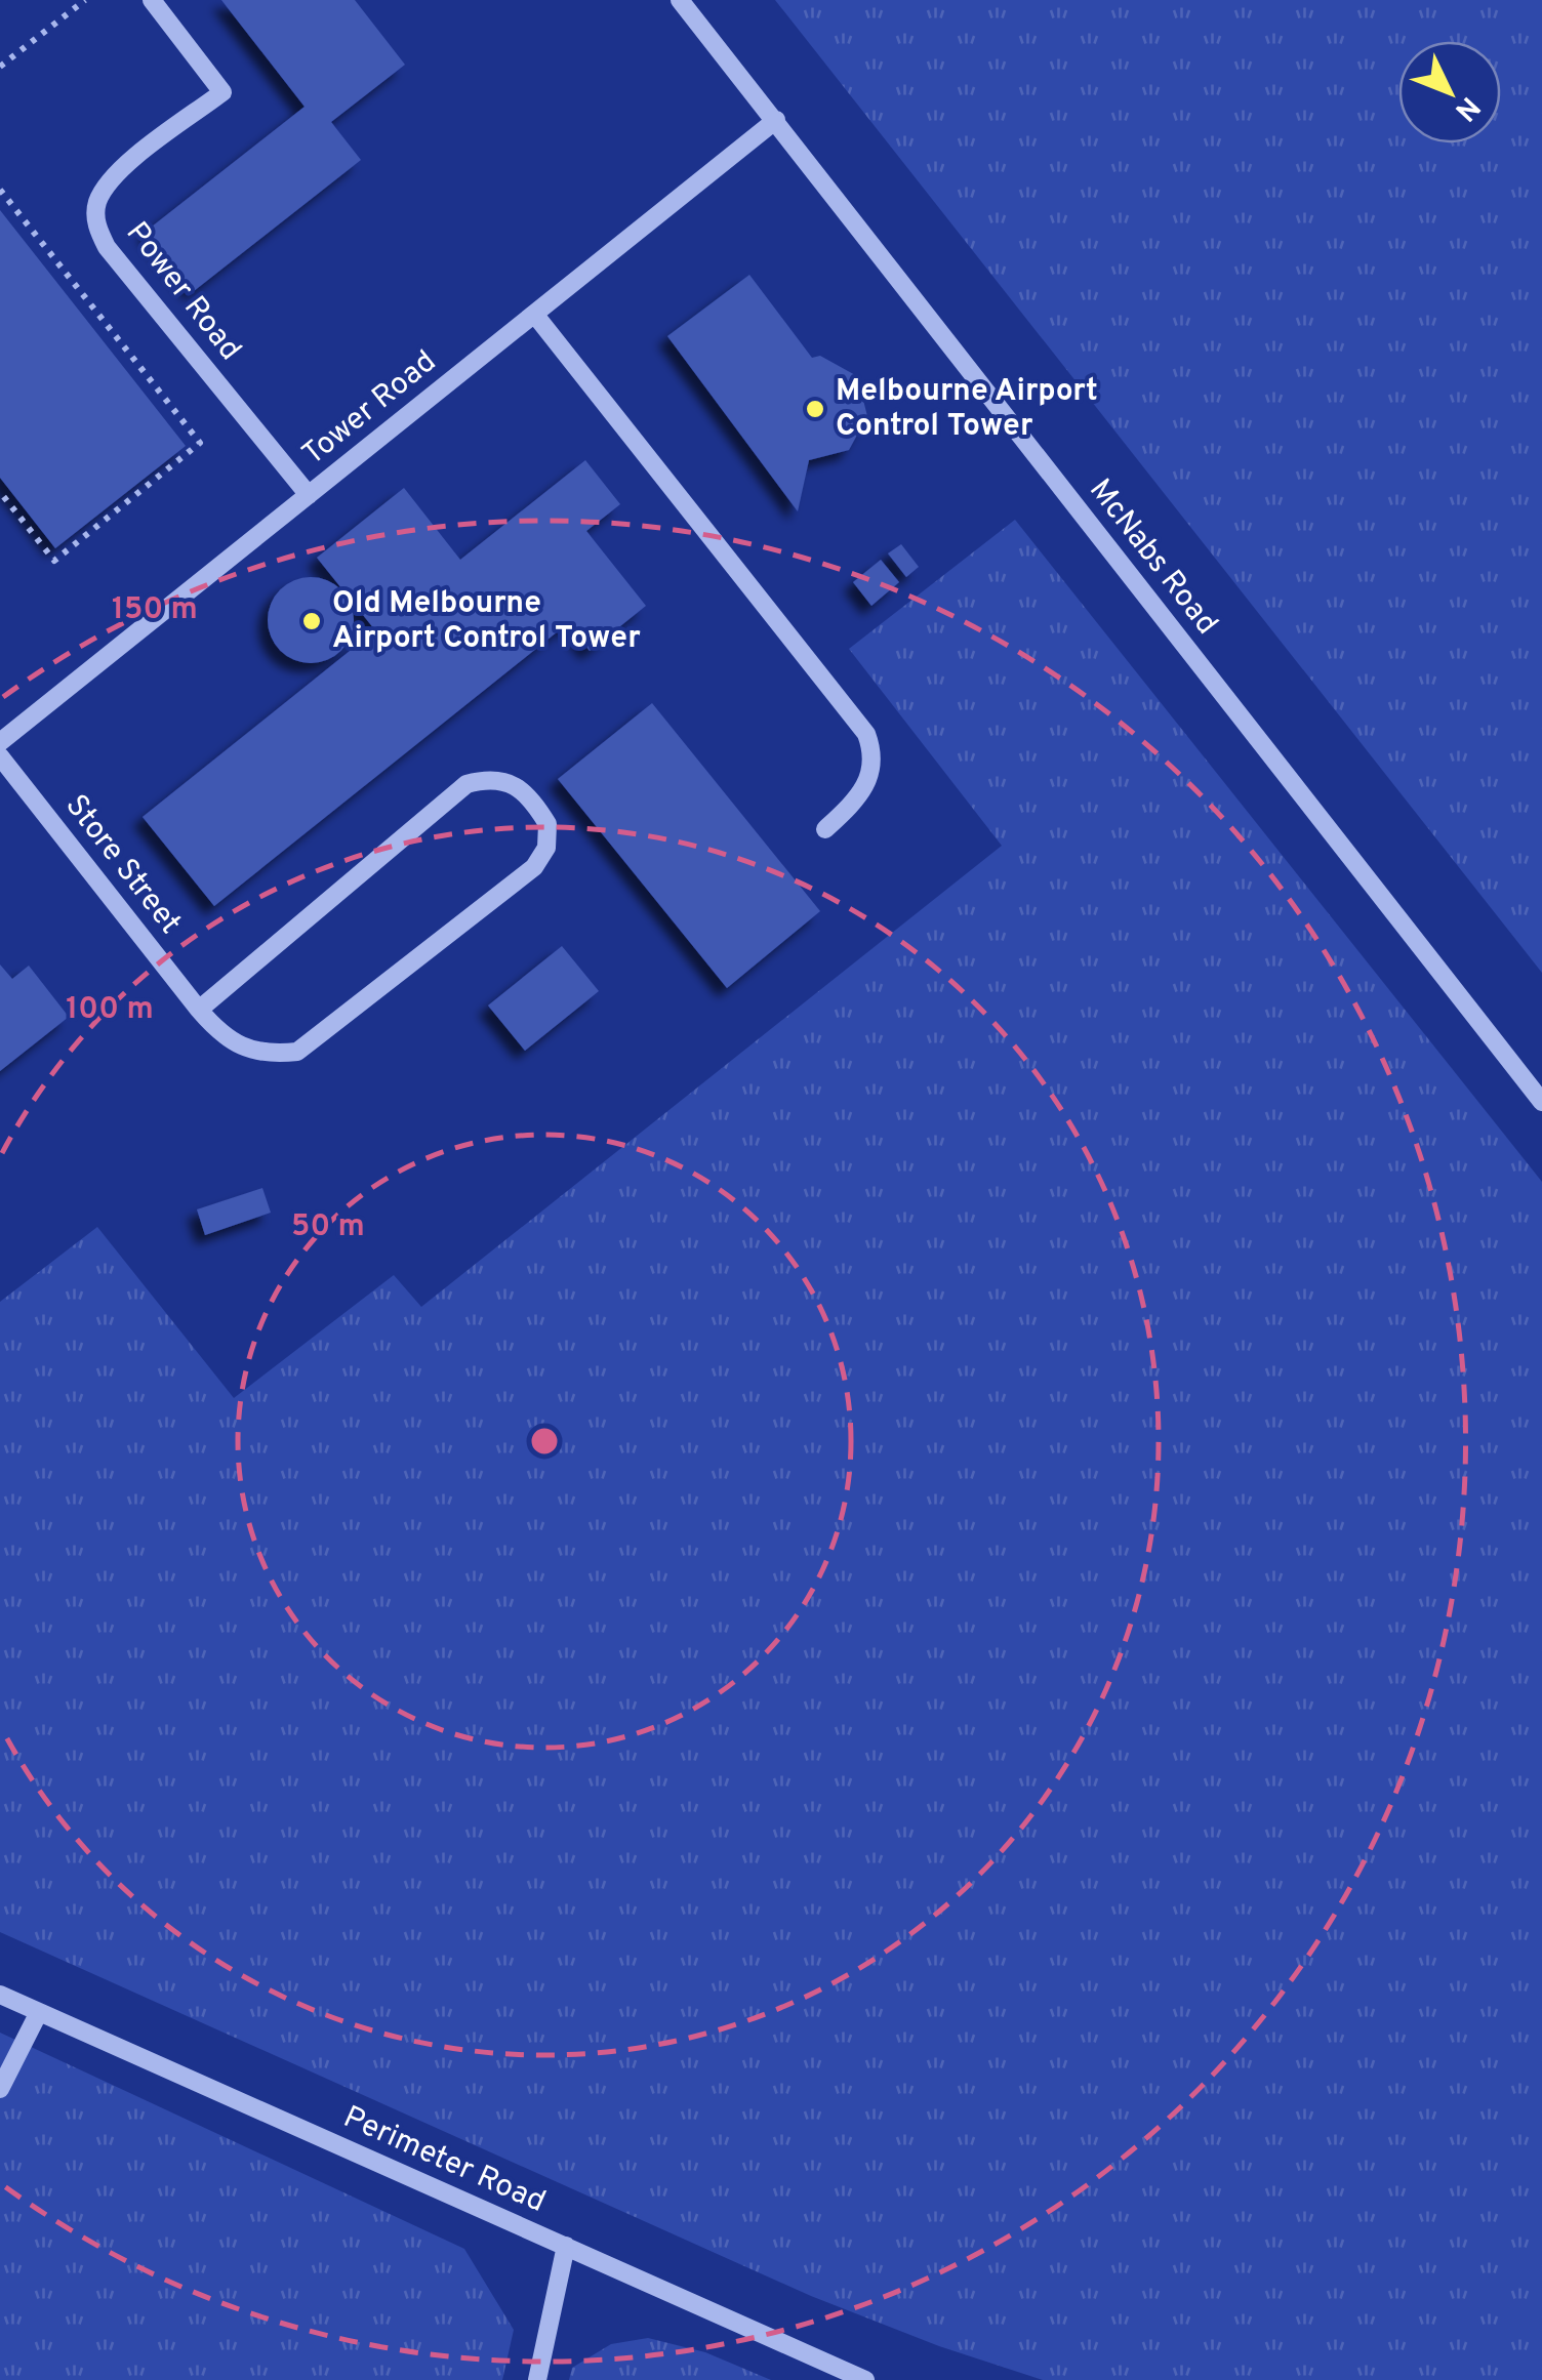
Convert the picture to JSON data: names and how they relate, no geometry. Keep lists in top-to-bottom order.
{
  "streets": {
    "street": [
      "Power Road",
      "Tower Road",
      "McNabs Road",
      "Store Street",
      "Perimeter Road"
    ]
  },
  "crossings": [
    ["Power Road", "Tower Road"],
    ["Tower Road", "McNabs Road"]
  ],
  "places": ["Melbourne Airport Control Tower", "Old Melbourne Airport Control Tower"],
  "north": "bottom right",
  "rings": ["150 m", "100 m", "50 m"]
}
